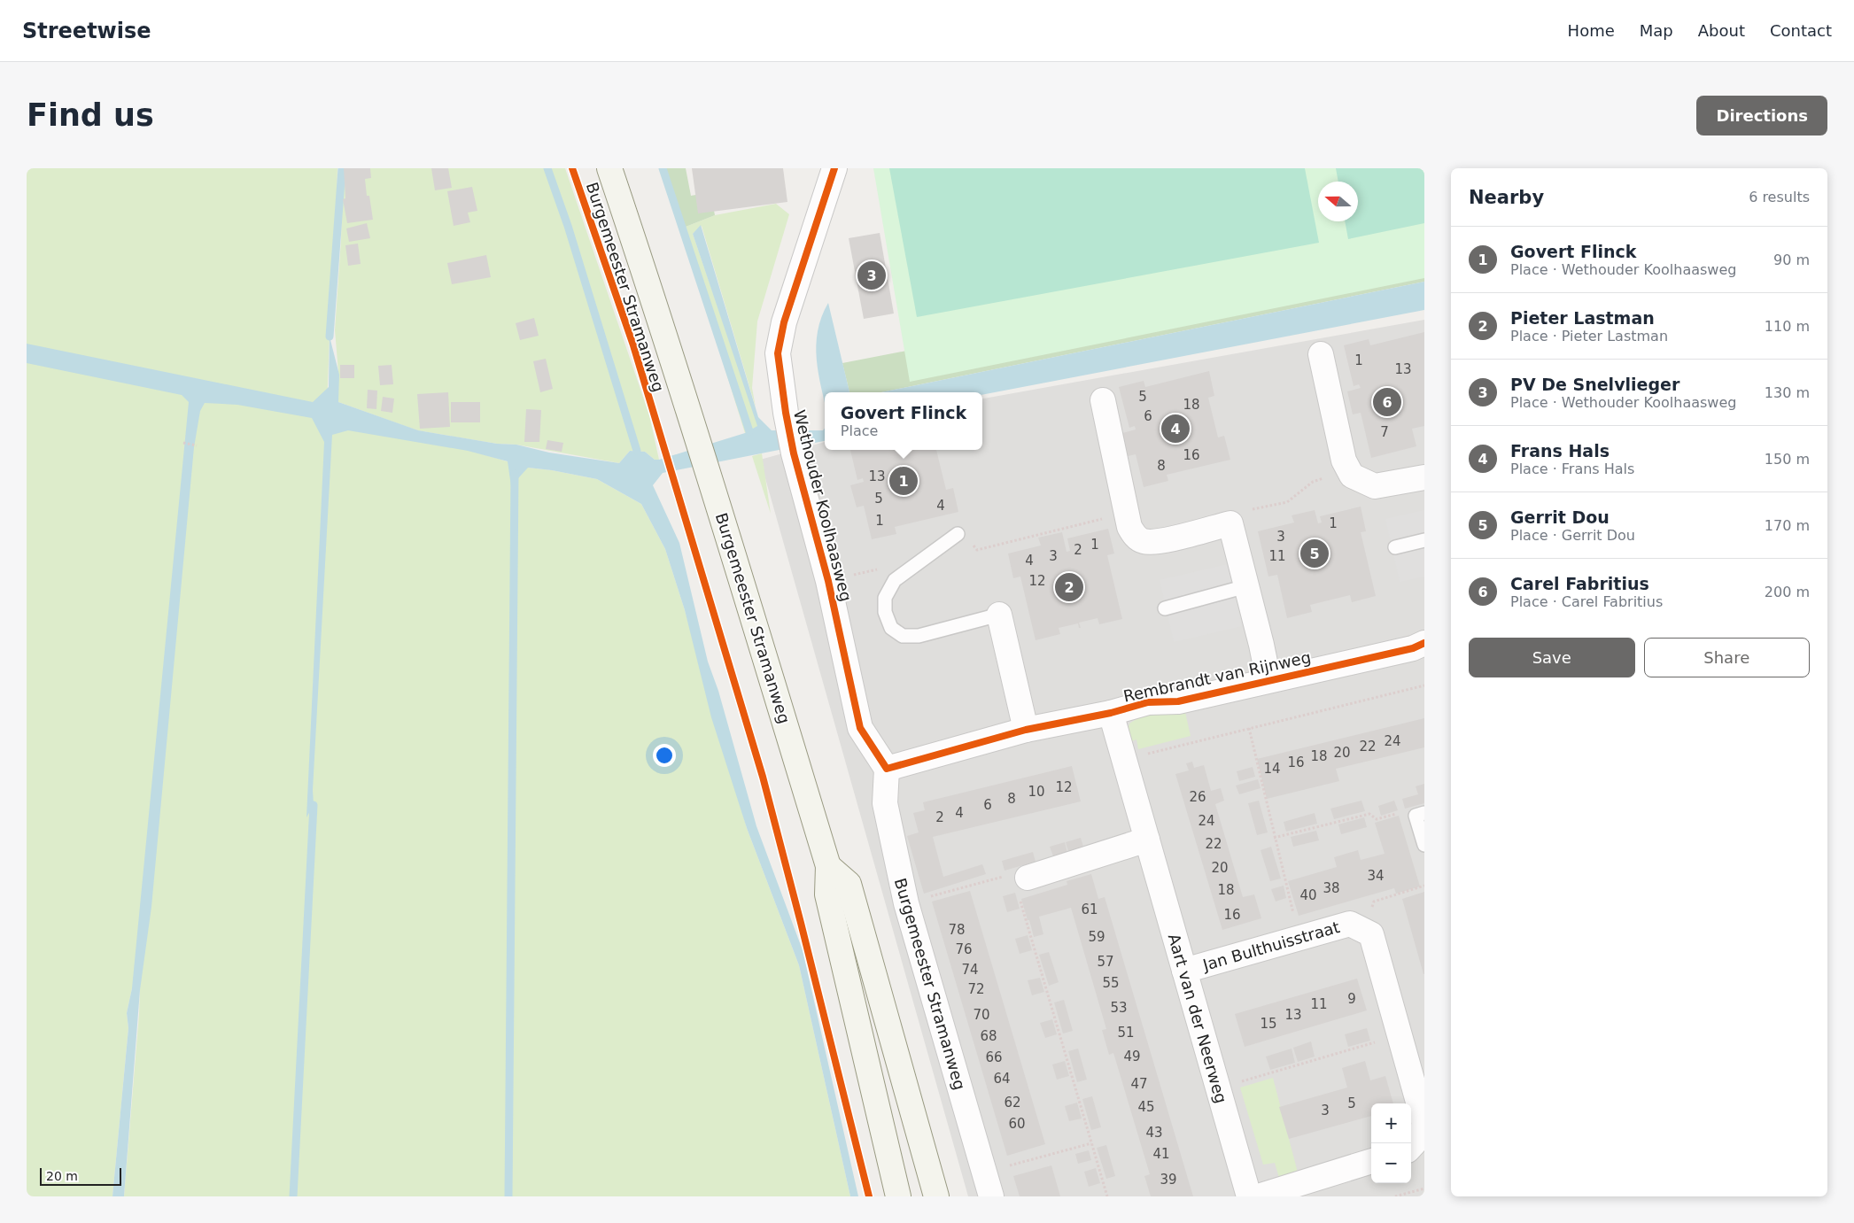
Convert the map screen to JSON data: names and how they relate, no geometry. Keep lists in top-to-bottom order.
{
  "streets": {
    "main road": ["Burgemeester Stramanweg"],
    "street": [
      "Wethouder Koolhaasweg",
      "Rembrandt van Rijnweg",
      "Jan Bulthuisstraat",
      "Aart van der Neerweg"
    ]
  },
  "crossings": [
    ["Burgemeester Stramanweg", "Wethouder Koolhaasweg"],
    ["Burgemeester Stramanweg", "Rembrandt van Rijnweg"],
    ["Wethouder Koolhaasweg", "Rembrandt van Rijnweg"],
    ["Rembrandt van Rijnweg", "Aart van der Neerweg"],
    ["Jan Bulthuisstraat", "Aart van der Neerweg"]
  ],
  "house_numbers": [
    "1",
    "13",
    "5",
    "18",
    "6",
    "7",
    "16",
    "8",
    "13",
    "5",
    "4",
    "1",
    "1",
    "3",
    "1",
    "2",
    "3",
    "11",
    "4",
    "12",
    "24",
    "22",
    "20",
    "18",
    "16",
    "14",
    "12",
    "10",
    "26",
    "8",
    "6",
    "4",
    "2",
    "24",
    "22",
    "20",
    "34",
    "38",
    "18",
    "40",
    "61",
    "16",
    "78",
    "59",
    "76",
    "57",
    "74",
    "55",
    "72",
    "9",
    "11",
    "53",
    "70",
    "13",
    "15",
    "51",
    "68",
    "49",
    "66",
    "64",
    "47",
    "62",
    "5",
    "45",
    "3",
    "60",
    "43",
    "41",
    "39"
  ],
  "scale_bar": "20 m",
  "north": "left",
  "page": {
    "header": "Streetwise",
    "nav": [
      "Home",
      "Map",
      "About",
      "Contact"
    ],
    "buttons": [
      "Directions",
      ["Save", "Share"]
    ],
    "title": "Find us",
    "heading": ["Nearby", "6 results"],
    "list": [
      {
        "mark": "1",
        "name": "Govert Flinck",
        "note": "Place · Wethouder Koolhaasweg",
        "value": "90 m"
      },
      {
        "mark": "2",
        "name": "Pieter Lastman",
        "note": "Place · Pieter Lastman",
        "value": "110 m"
      },
      {
        "mark": "3",
        "name": "PV De Snelvlieger",
        "note": "Place · Wethouder Koolhaasweg",
        "value": "130 m"
      },
      {
        "mark": "4",
        "name": "Frans Hals",
        "note": "Place · Frans Hals",
        "value": "150 m"
      },
      {
        "mark": "5",
        "name": "Gerrit Dou",
        "note": "Place · Gerrit Dou",
        "value": "170 m"
      },
      {
        "mark": "6",
        "name": "Carel Fabritius",
        "note": "Place · Carel Fabritius",
        "value": "200 m"
      }
    ],
    "pins": [
      "3",
      "6",
      "4",
      "1",
      "5",
      "2"
    ],
    "popup": ["Govert Flinck", "Place"],
    "map_buttons": ["+", "−"],
    "scale": "20 m"
  }
}
